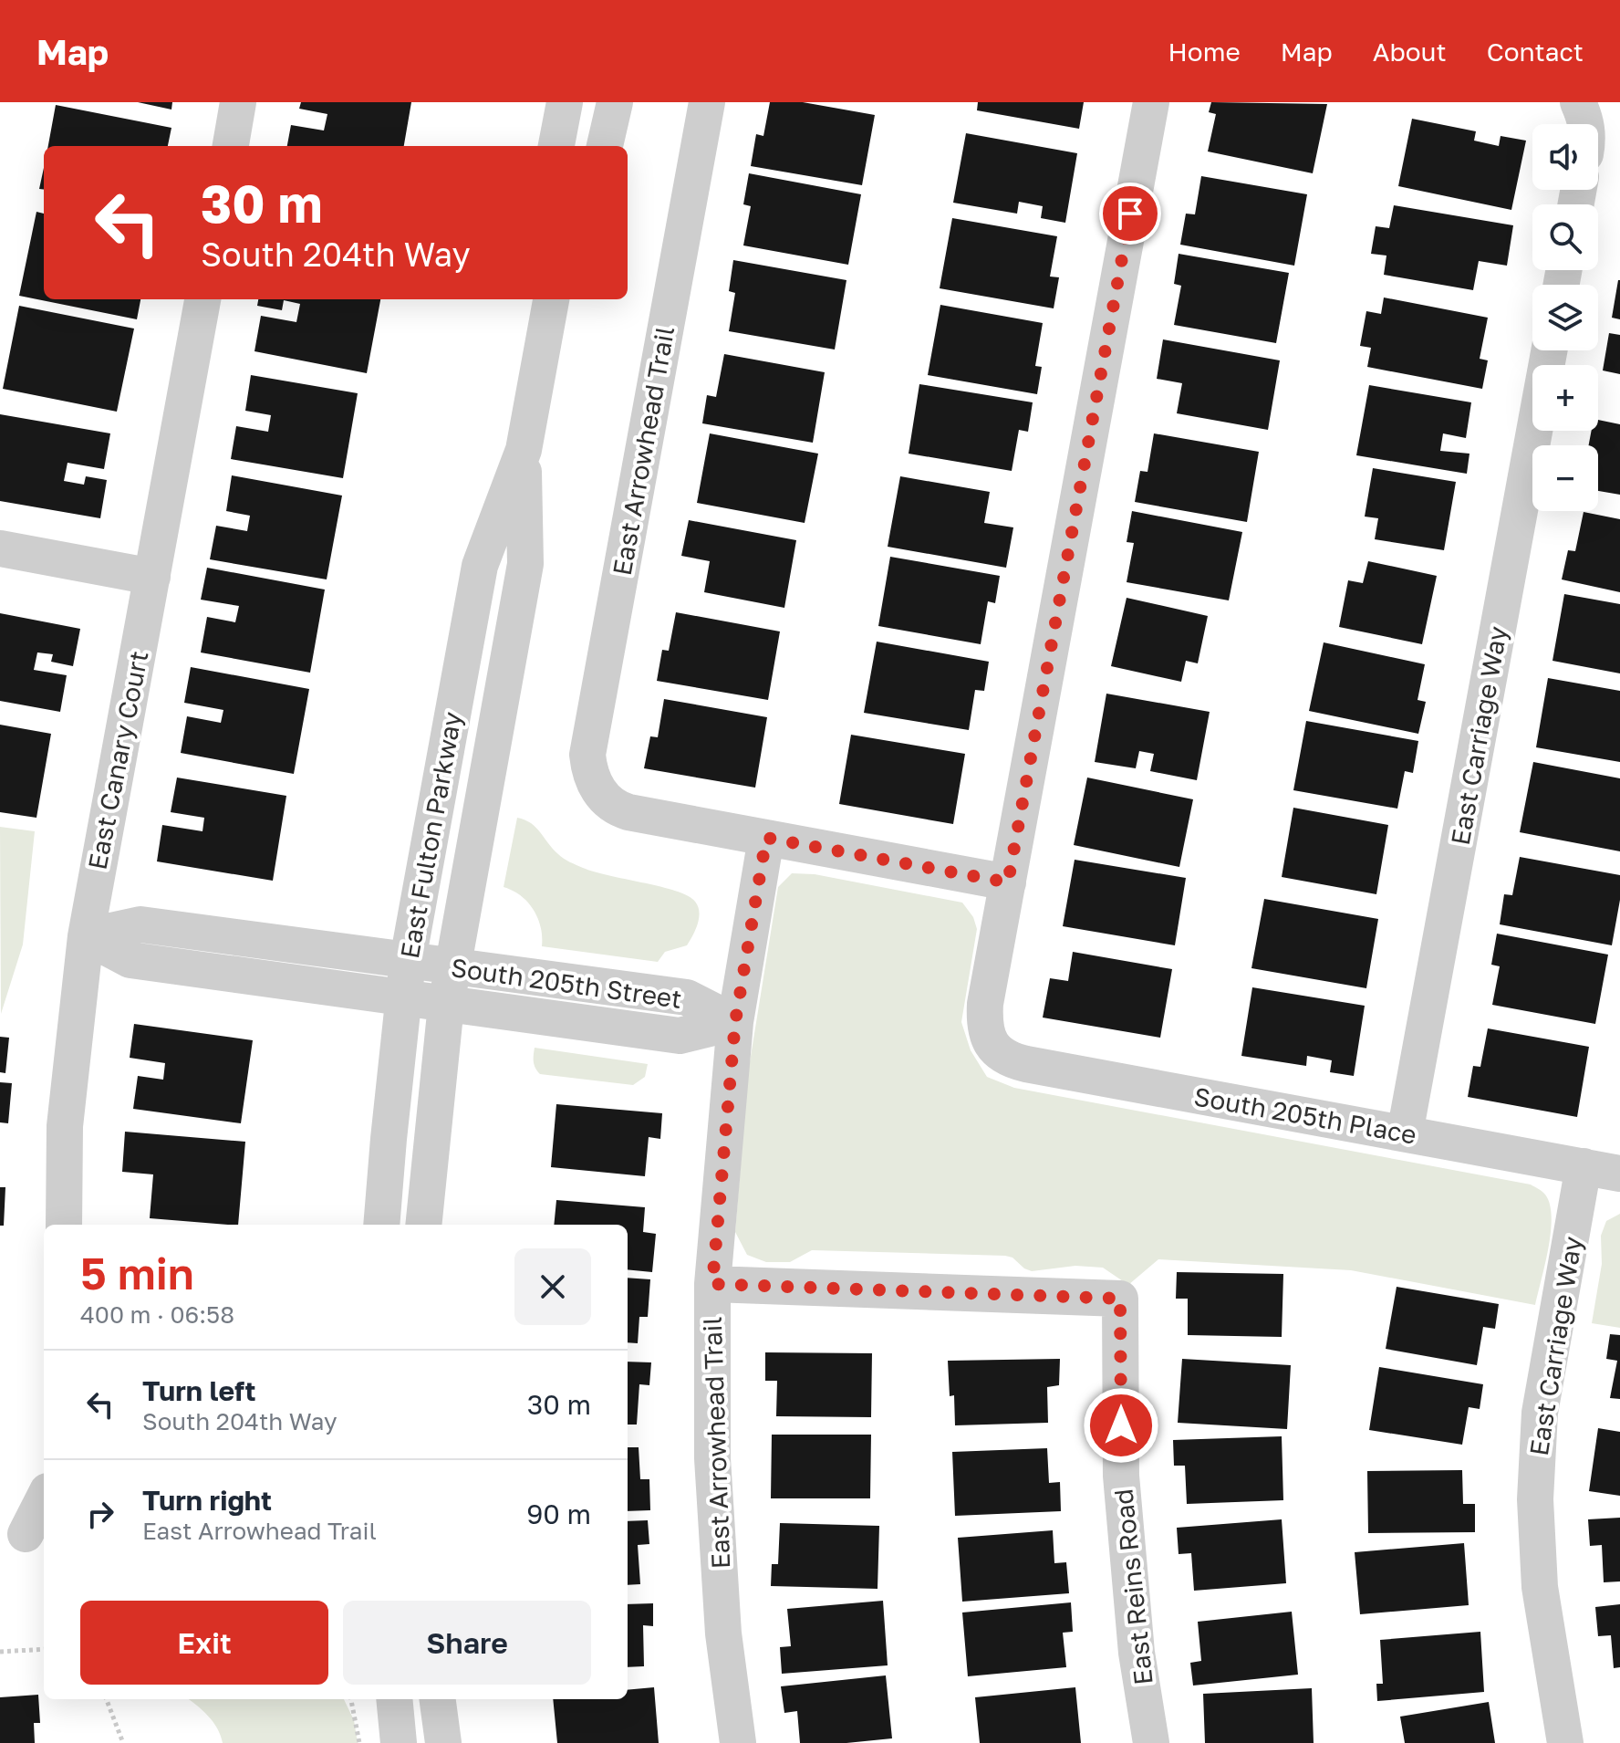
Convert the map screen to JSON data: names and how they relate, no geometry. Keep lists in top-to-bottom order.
{
  "streets": {
    "street": [
      "East Arrowhead Trail",
      "East Carriage Way",
      "East Canary Court",
      "East Fulton Parkway",
      "South 205th Street",
      "South 205th Place",
      "East Reins Road"
    ]
  },
  "crossings": [
    ["East Arrowhead Trail", "South 205th Street"],
    ["East Arrowhead Trail", "East Reins Road"],
    ["East Carriage Way", "South 205th Place"],
    ["East Canary Court", "South 205th Street"],
    ["East Fulton Parkway", "South 205th Street"]
  ],
  "page": {
    "header": "Map",
    "nav": [
      "Home",
      "Map",
      "About",
      "Contact"
    ],
    "map_buttons": ["+", "−"],
    "turn": ["30 m", "South 204th Way"],
    "heading": ["5 min", "400 m · 06:58"],
    "list": [
      {
        "name": "Turn left",
        "note": "South 204th Way",
        "value": "30 m"
      },
      {
        "name": "Turn right",
        "note": "East Arrowhead Trail",
        "value": "90 m"
      }
    ],
    "buttons": ["Exit", "Share"]
  }
}
